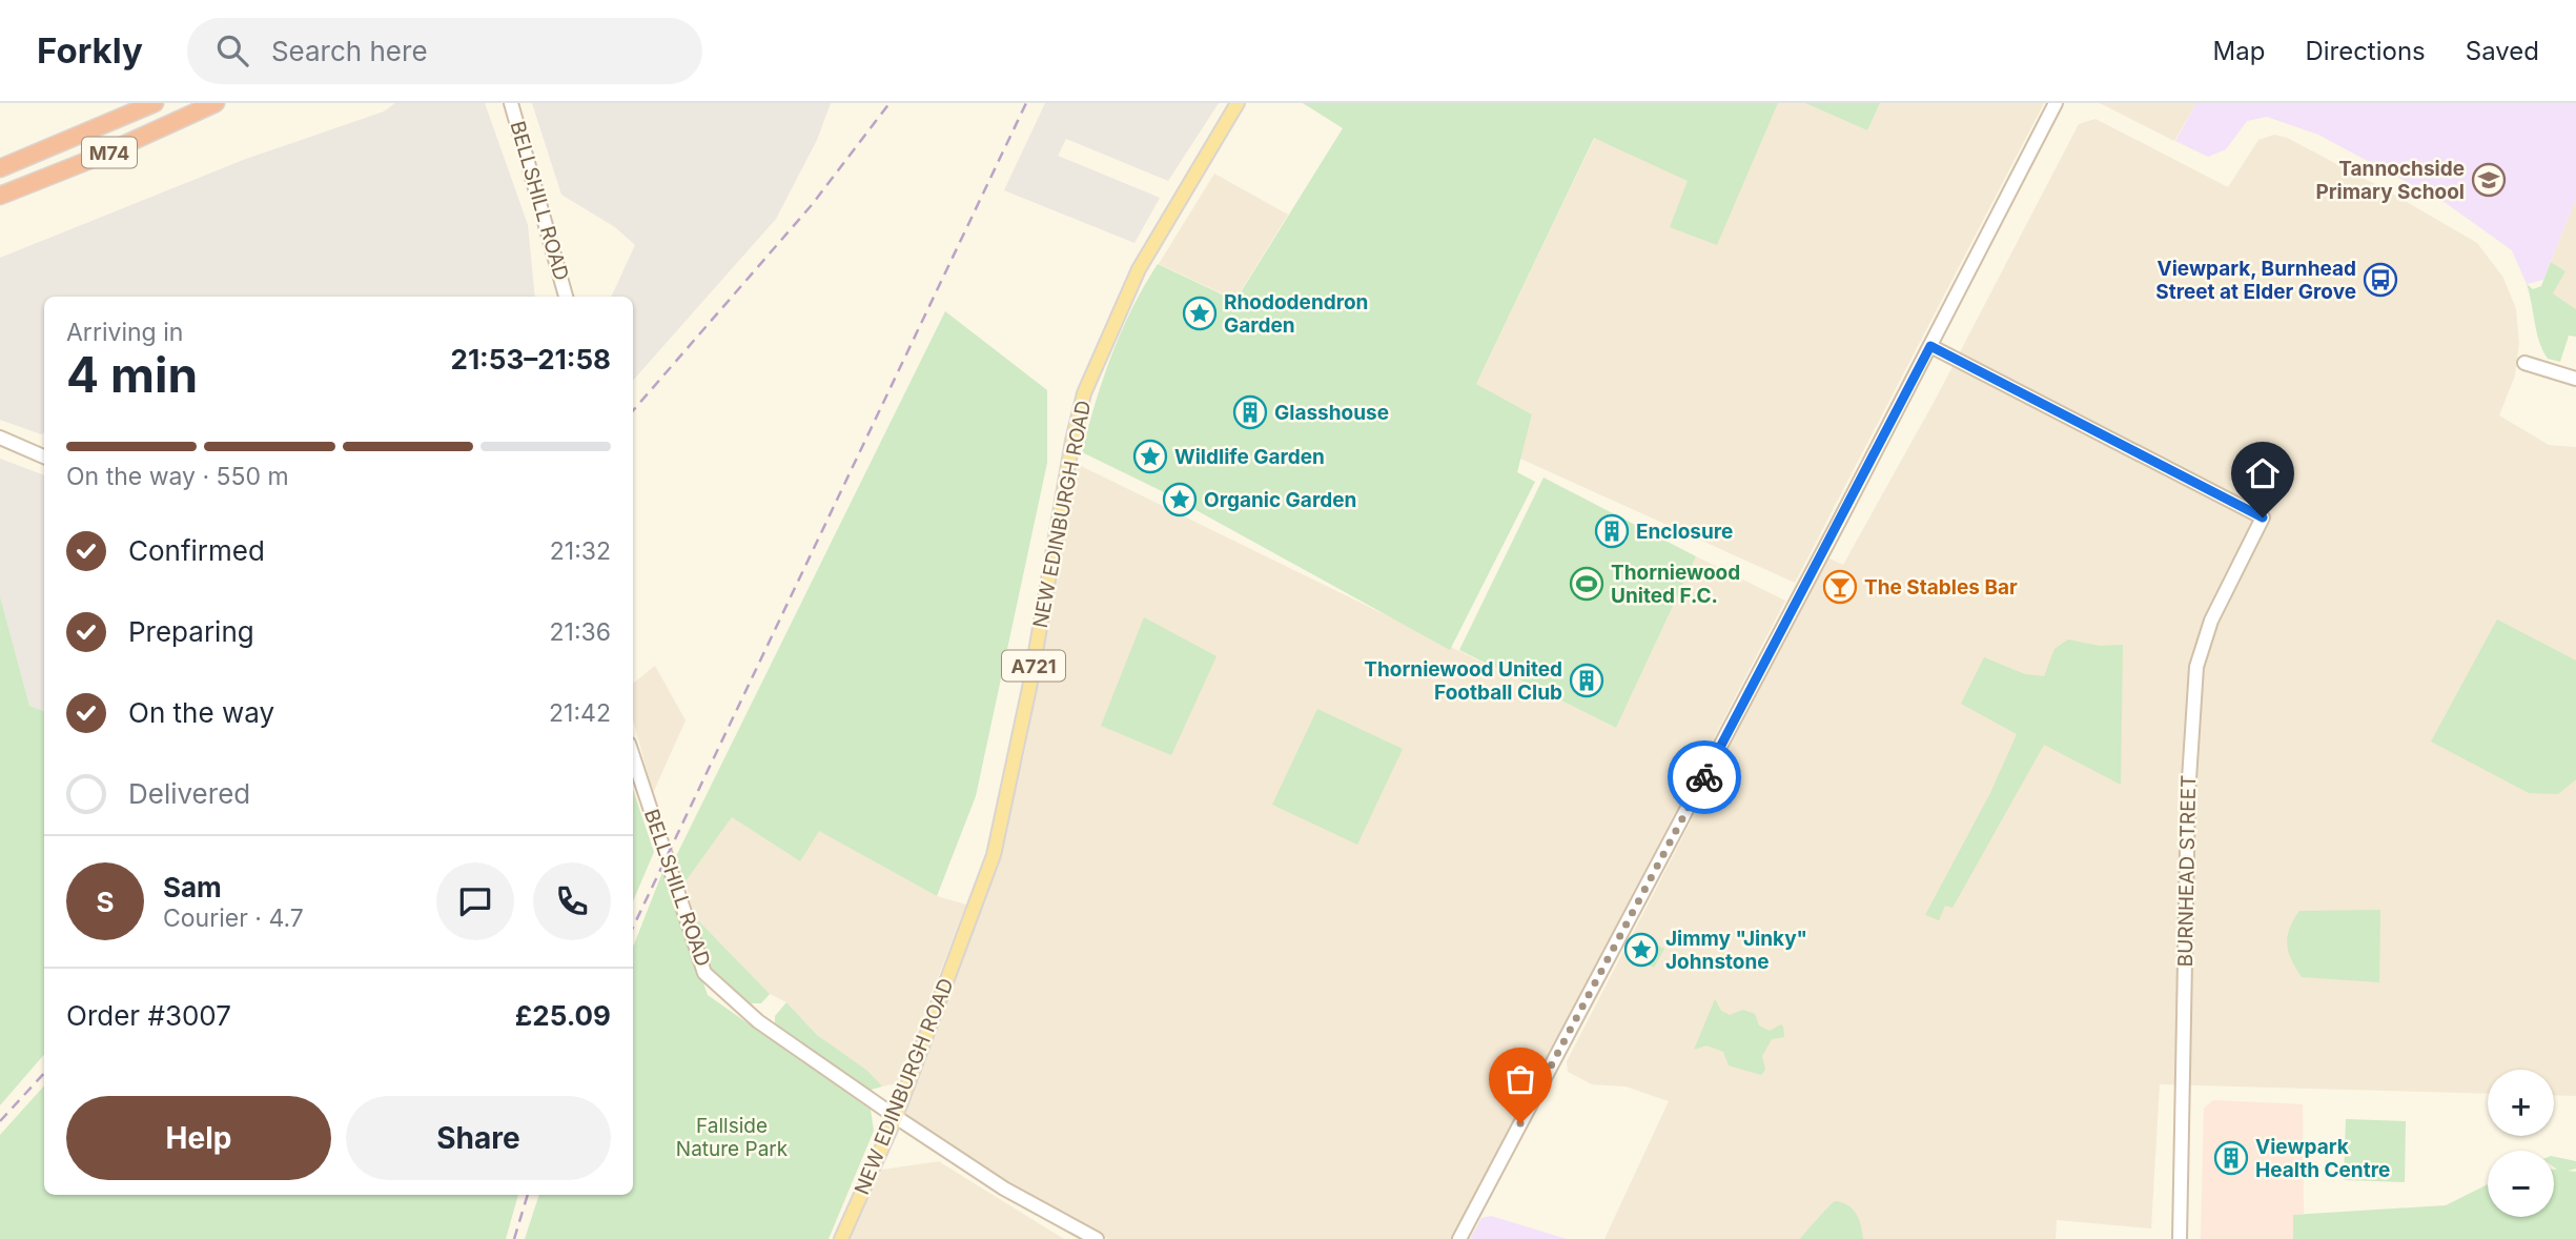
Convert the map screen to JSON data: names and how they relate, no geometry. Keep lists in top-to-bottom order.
{
  "streets": {
    "highway": ["M74"],
    "main road": [
      "BELLSHILL ROAD",
      "NEW EDINBURGH ROAD",
      "A721",
      "BURNHEAD STREET"
    ]
  },
  "crossings": [
    ["BELLSHILL ROAD", "NEW EDINBURGH ROAD"]
  ],
  "parks": ["Fallside Nature Park"],
  "places": {
    "school or university": ["Tannochside Primary School"],
    "bus stop": ["Viewpark, Burnhead Street at Elder Grove"],
    "place": [
      "Rhododendron Garden",
      "Wildlife Garden",
      "Organic Garden",
      "Jimmy \"Jinky\" Johnstone"
    ],
    "building": [
      "Glasshouse",
      "Enclosure",
      "Thorniewood United Football Club",
      "Viewpark Health Centre"
    ],
    "sports": ["Thorniewood United F.C."],
    "bar": ["The Stables Bar"]
  },
  "page": {
    "header": "Forkly",
    "search": "Search here",
    "nav": ["Map", "Directions", "Saved"],
    "heading": ["4 min", "Arriving in", "21:53–21:58"],
    "panel": [
      "Sam",
      "Courier · 4.7",
      "Order #3007",
      "£25.09"
    ],
    "bar": "On the way · 550 m",
    "list": [
      ["Confirmed", "21:32"],
      ["Preparing", "21:36"],
      ["On the way", "21:42"],
      "Delivered"
    ],
    "round": "S",
    "map_buttons": ["+", "−"],
    "buttons": ["Help", "Share"]
  }
}
